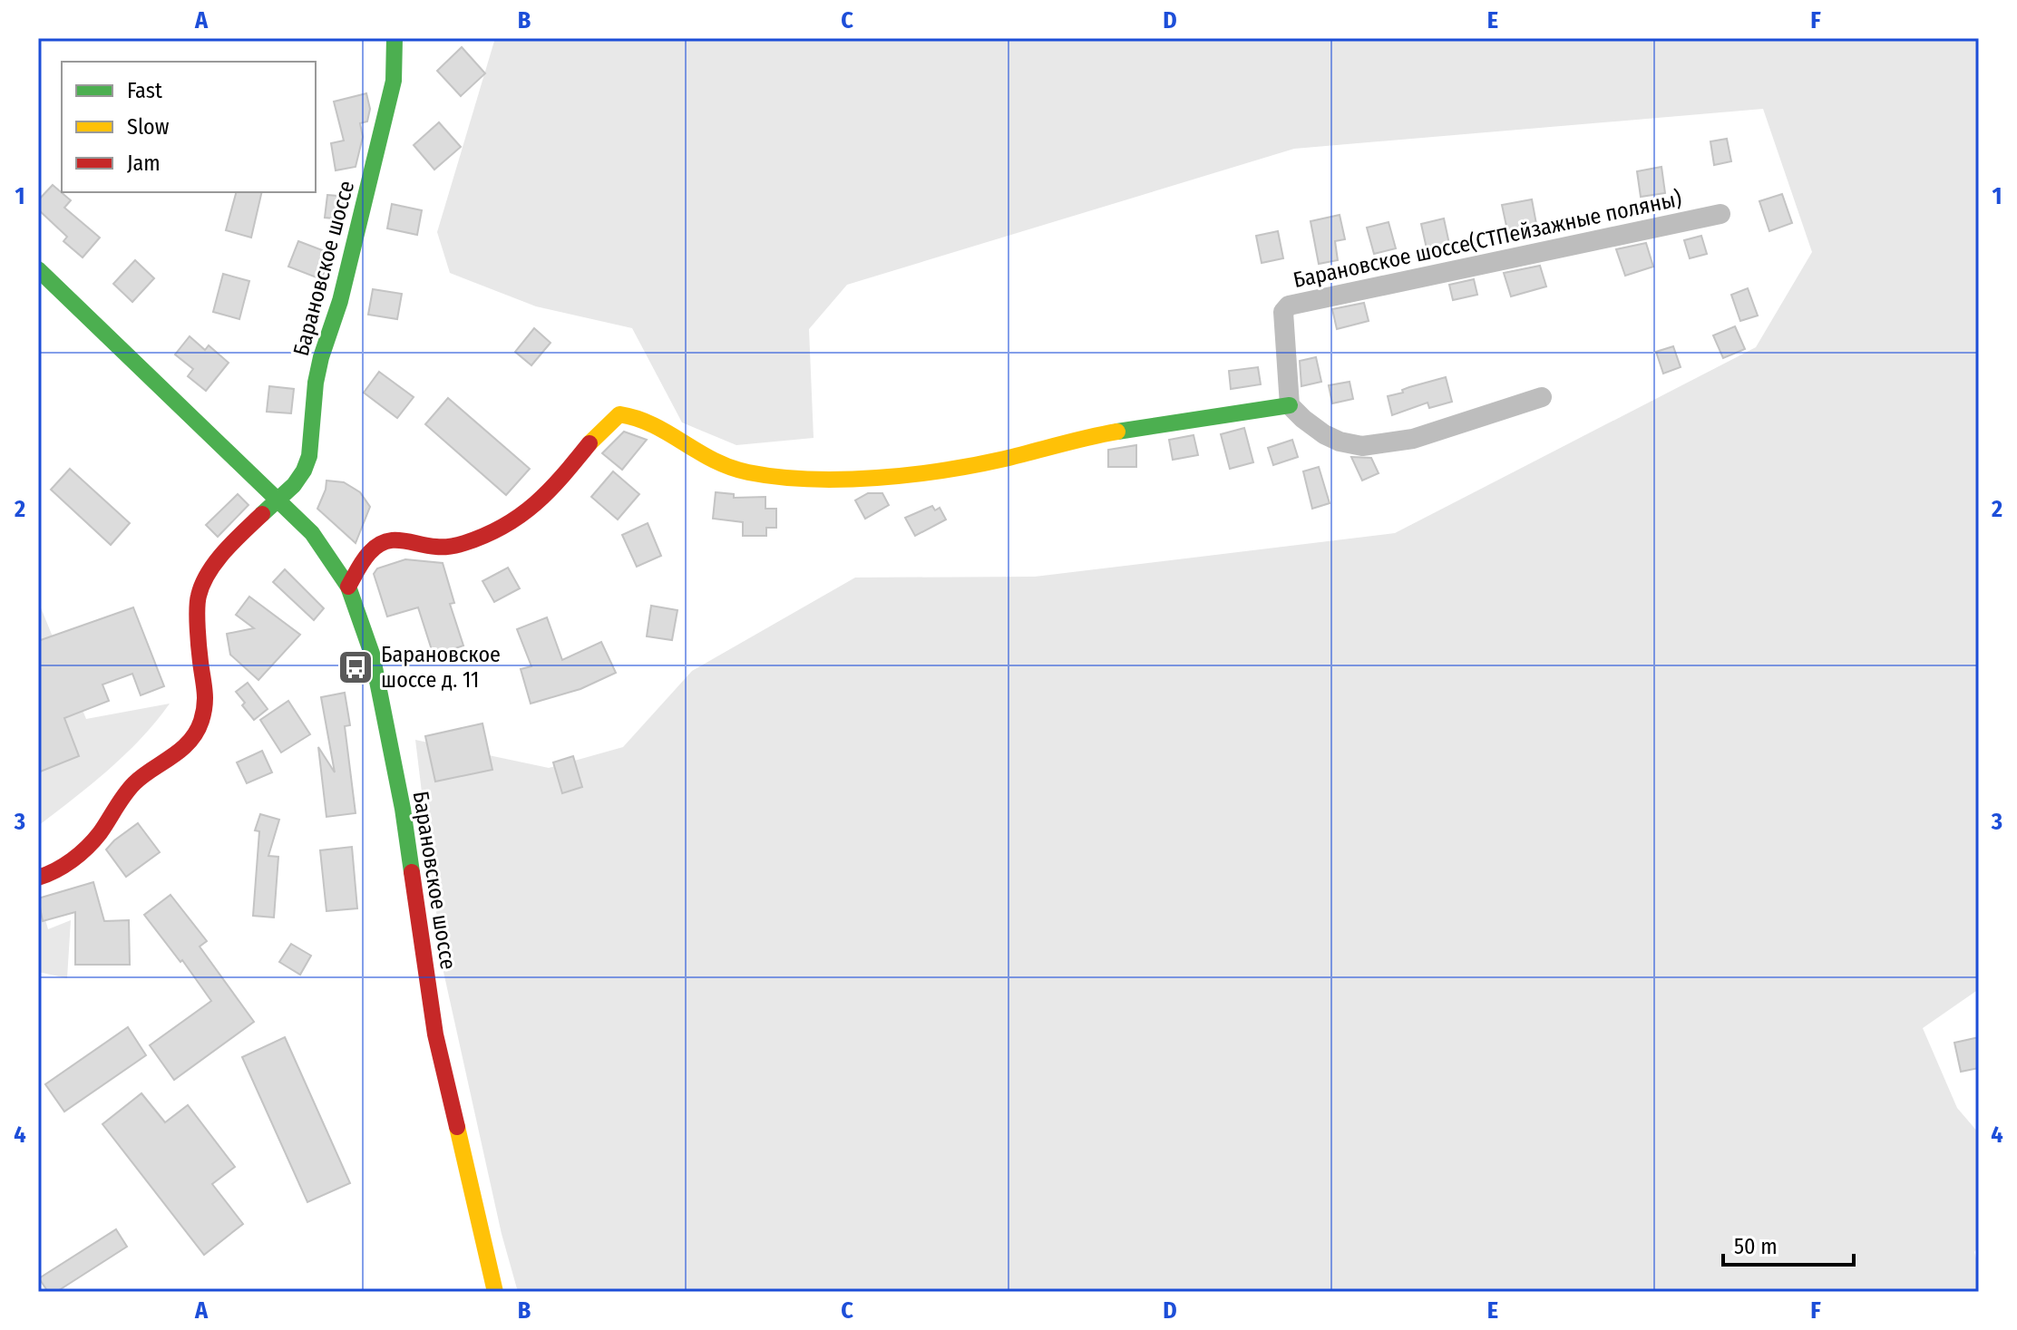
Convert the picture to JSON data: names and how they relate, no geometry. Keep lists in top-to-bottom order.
{
  "streets": {
    "street": ["Барановское шоссе(СТПейзажные поляны)", "Барановское шоссе"]
  },
  "places": {
    "bus stop": ["Барановское шоссе д. 11"]
  },
  "legend": ["Fast", "Slow", "Jam"],
  "scale_bar": "50 m",
  "grid": {
    "columns": [
      "A",
      "B",
      "C",
      "D",
      "E",
      "F"
    ],
    "rows": [
      "1",
      "2",
      "3",
      "4"
    ]
  }
}
